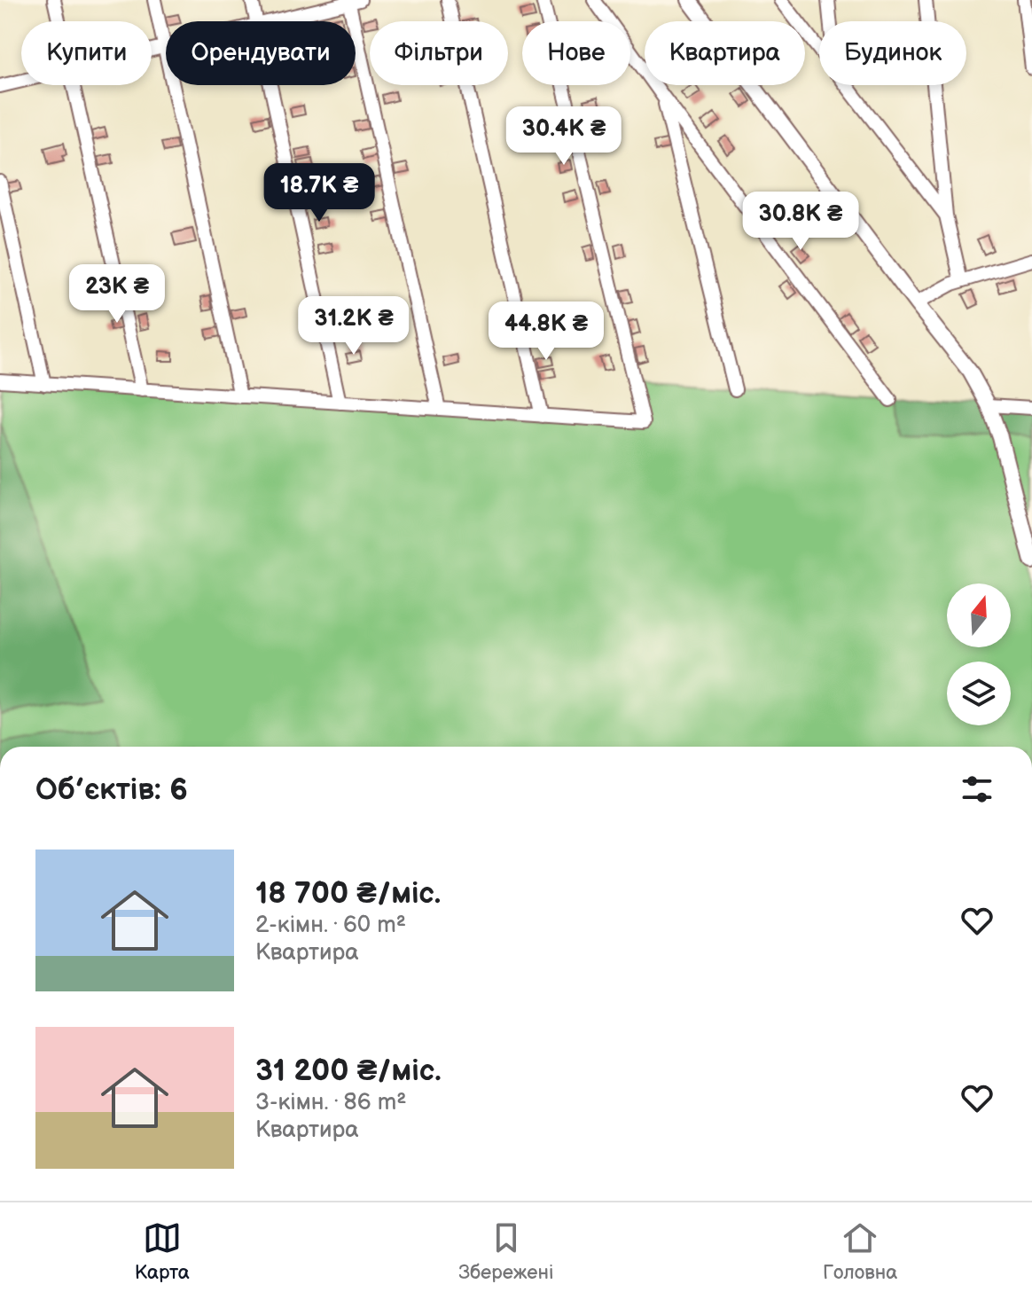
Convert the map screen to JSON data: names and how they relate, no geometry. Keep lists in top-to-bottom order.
{
  "north": "top",
  "page": {
    "chip": [
      "Купити",
      "Орендувати",
      "Фільтри",
      "Нове",
      "Квартира",
      "Будинок"
    ],
    "price": [
      "30.4K ₴",
      "18.7K ₴",
      "30.8K ₴",
      "23K ₴",
      "31.2K ₴",
      "44.8K ₴"
    ],
    "heading": "Об’єктів: 6",
    "list": [
      {
        "name": "18 700 ₴/міс.",
        "note": "2-кімн. · 60 m² · Квартира"
      },
      {
        "name": "31 200 ₴/міс.",
        "note": "3-кімн. · 86 m² · Квартира"
      }
    ],
    "tabs": ["Карта", "Збережені", "Головна"]
  }
}
